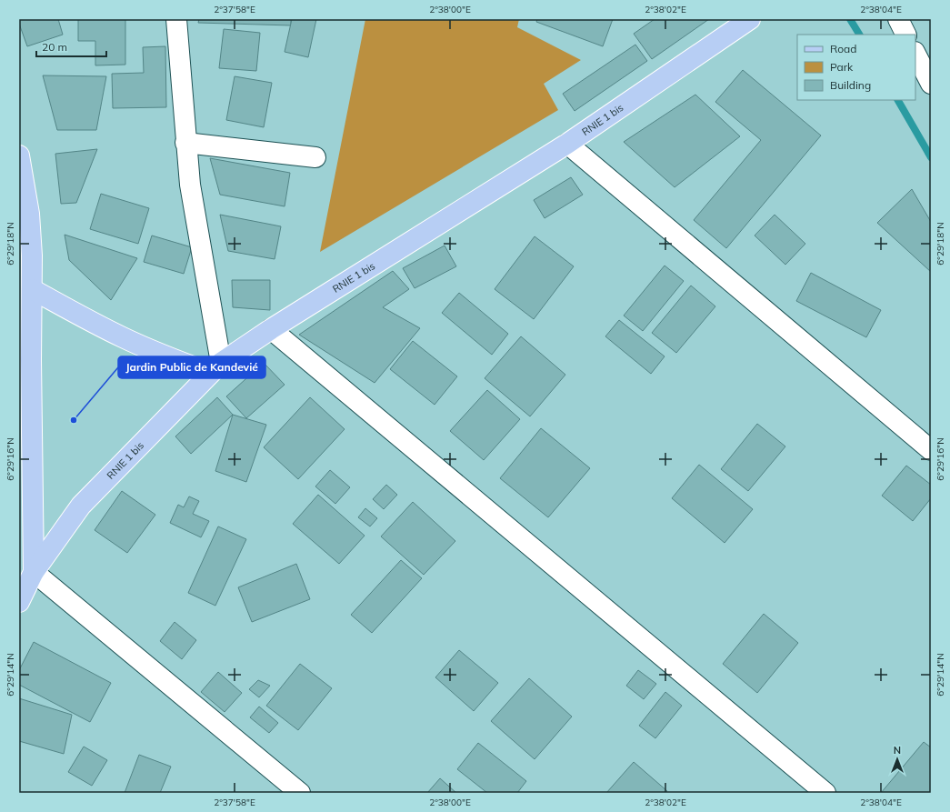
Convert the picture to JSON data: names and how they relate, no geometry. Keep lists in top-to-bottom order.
{
  "streets": {
    "main road": ["RNIE 1 bis"]
  },
  "places": ["Jardin Public de Kandevié"],
  "legend": ["Road", "Park", "Building"],
  "scale_bar": "20 m",
  "north": "top",
  "coordinates": [
    "2°37'58\"E",
    "2°38'00\"E",
    "2°38'02\"E",
    "2°38'04\"E",
    "6°29'18\"N",
    "6°29'16\"N",
    "6°29'14\"N"
  ]
}
